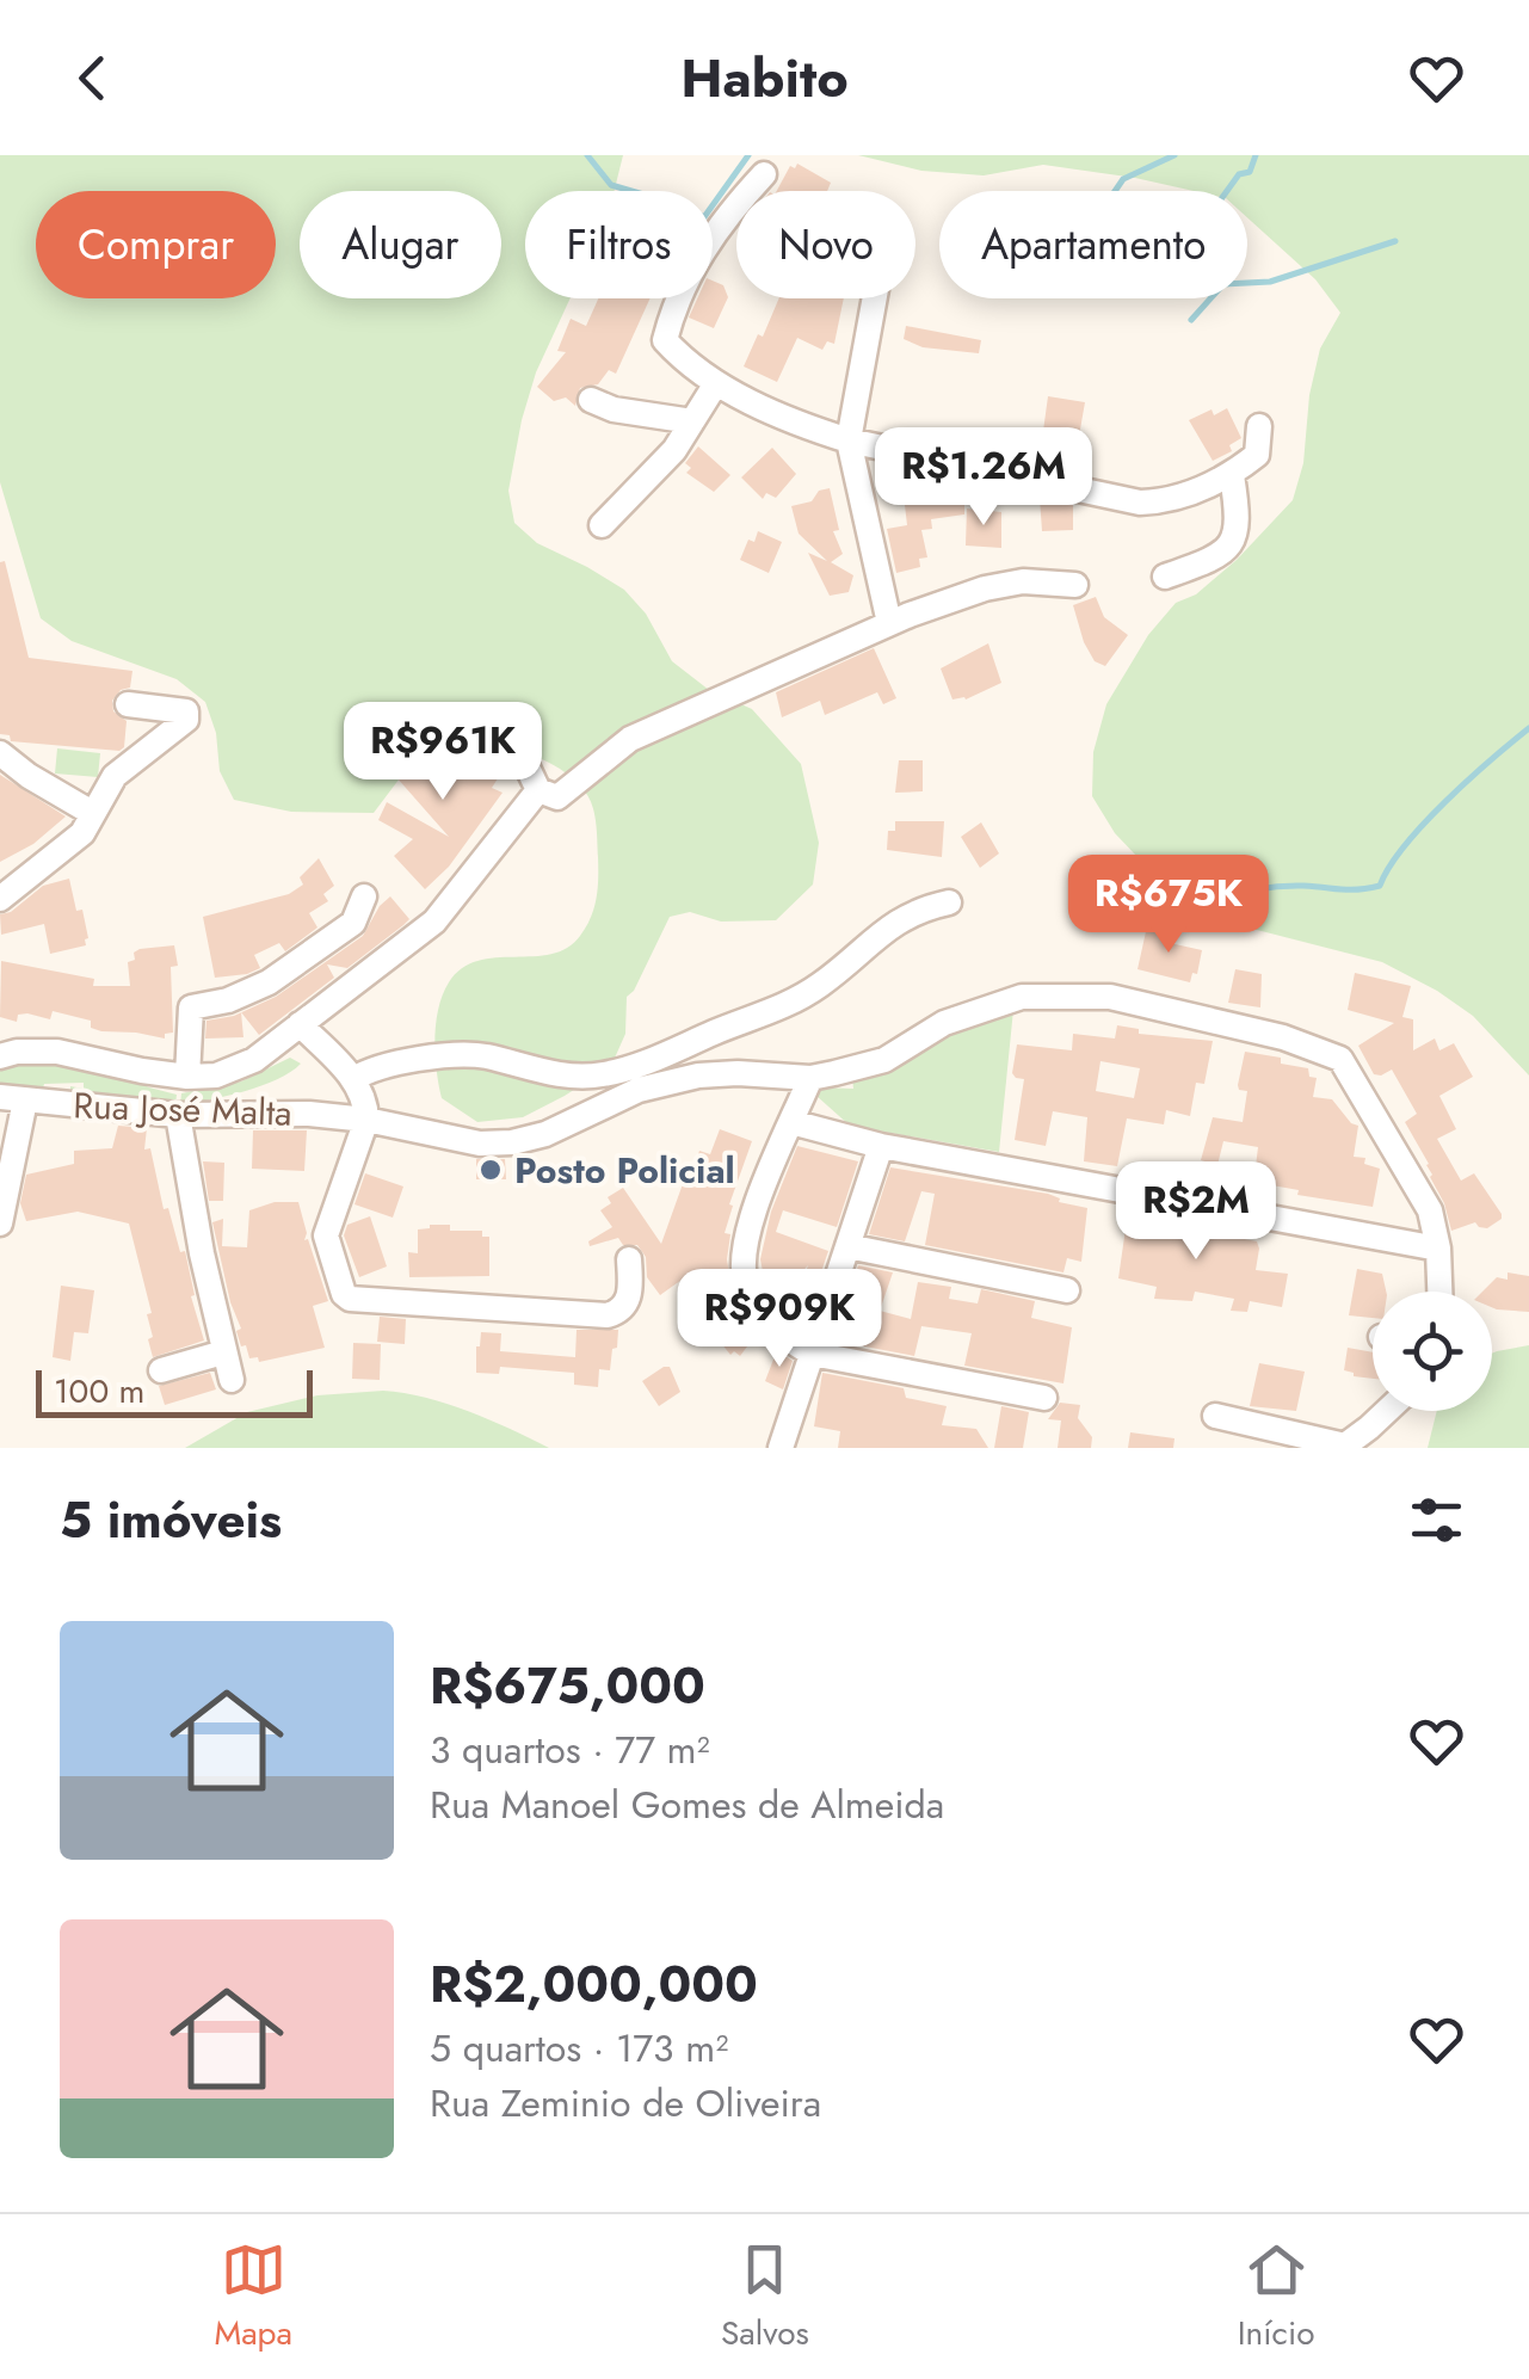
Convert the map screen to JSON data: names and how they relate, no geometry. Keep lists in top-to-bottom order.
{
  "streets": {
    "street": ["Rua José Malta"]
  },
  "places": ["Posto Policial"],
  "scale_bar": "100 m",
  "page": {
    "header": "Habito",
    "chip": [
      "Comprar",
      "Alugar",
      "Filtros",
      "Novo",
      "Apartamento"
    ],
    "price": [
      "R$1.26M",
      "R$961K",
      "R$675K",
      "R$2M",
      "R$909K"
    ],
    "scale": "100 m",
    "heading": "5 imóveis",
    "list": [
      {
        "name": "R$675,000",
        "note": "3 quartos · 77 m² · Rua Manoel Gomes de Almeida"
      },
      {
        "name": "R$2,000,000",
        "note": "5 quartos · 173 m² · Rua Zeminio de Oliveira"
      }
    ],
    "tabs": ["Mapa", "Salvos", "Início"]
  }
}
